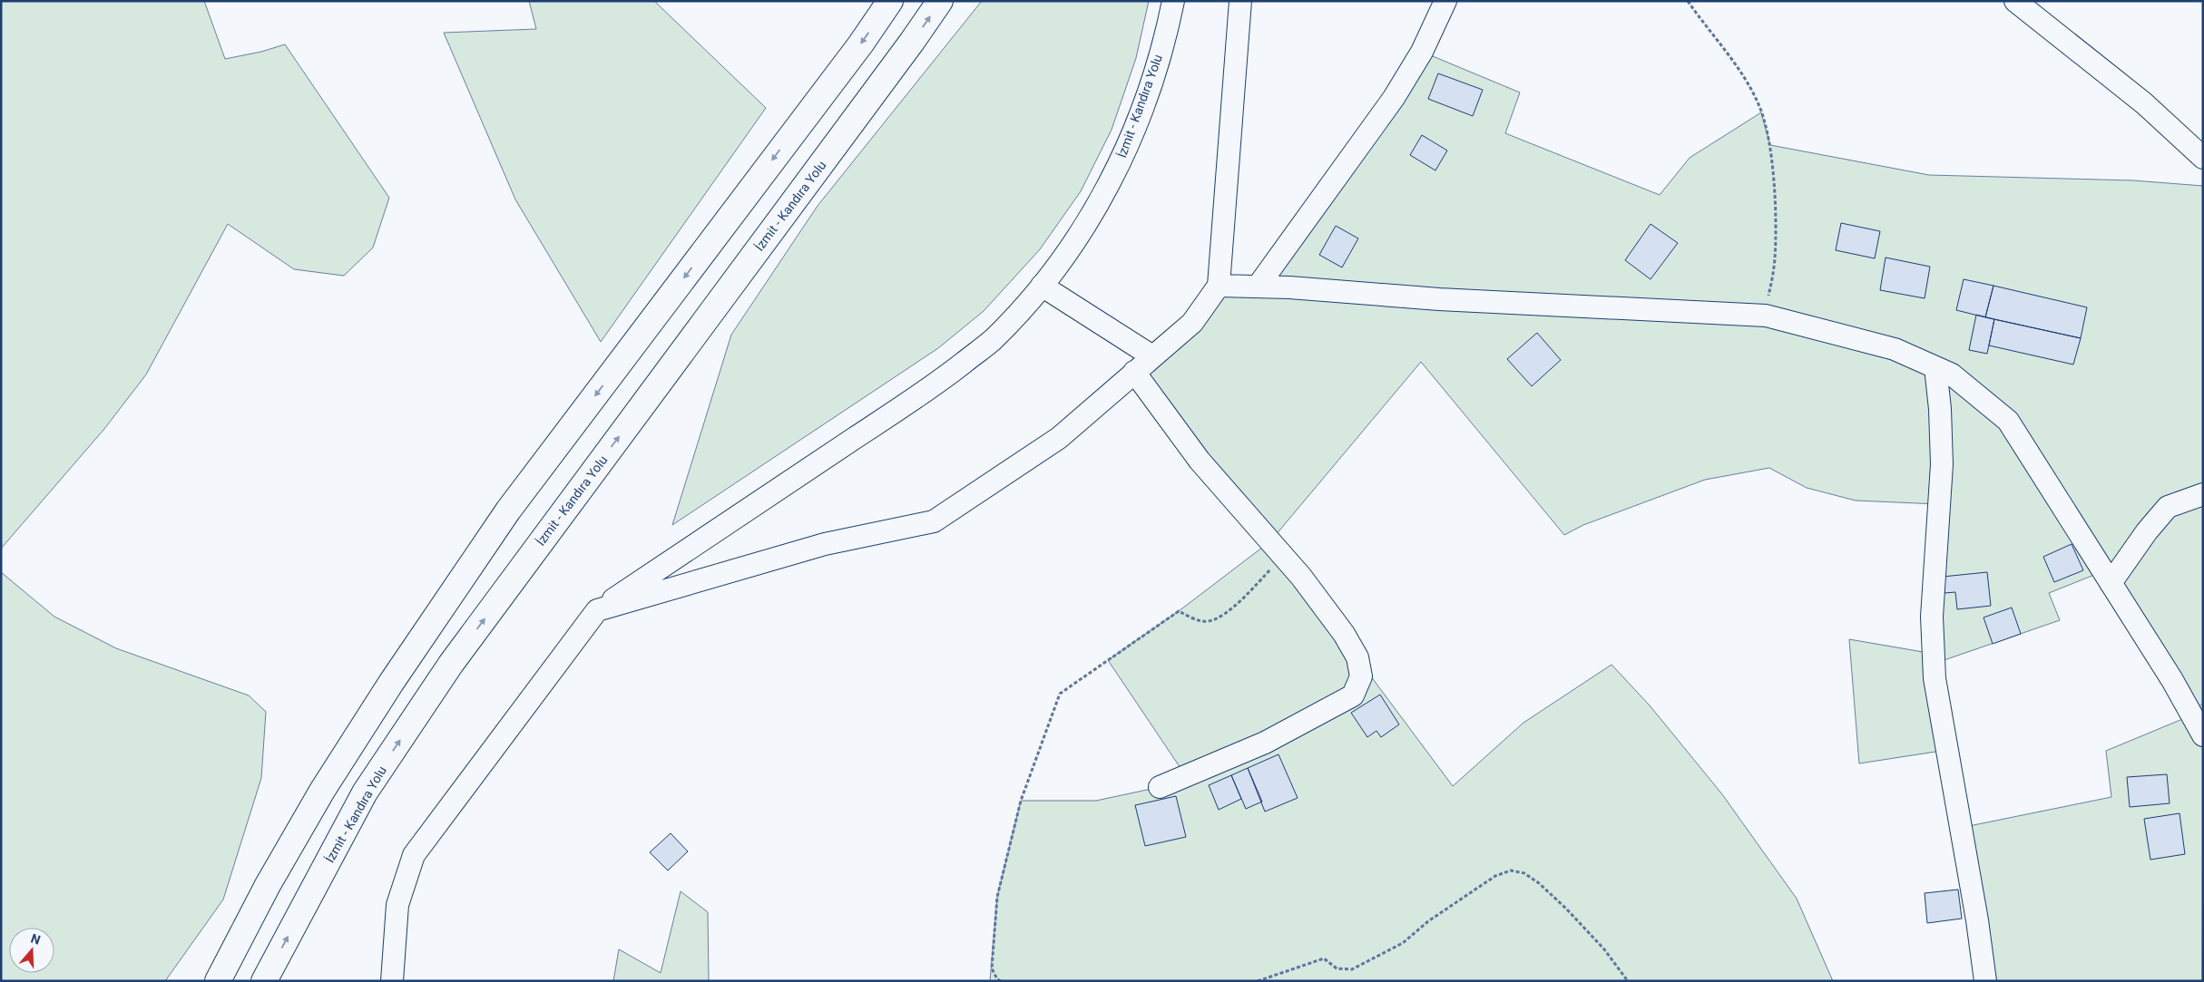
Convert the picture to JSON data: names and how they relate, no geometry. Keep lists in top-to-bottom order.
{
  "streets": {
    "highway": ["İzmit - Kandıra Yolu"]
  },
  "north": "top"
}
